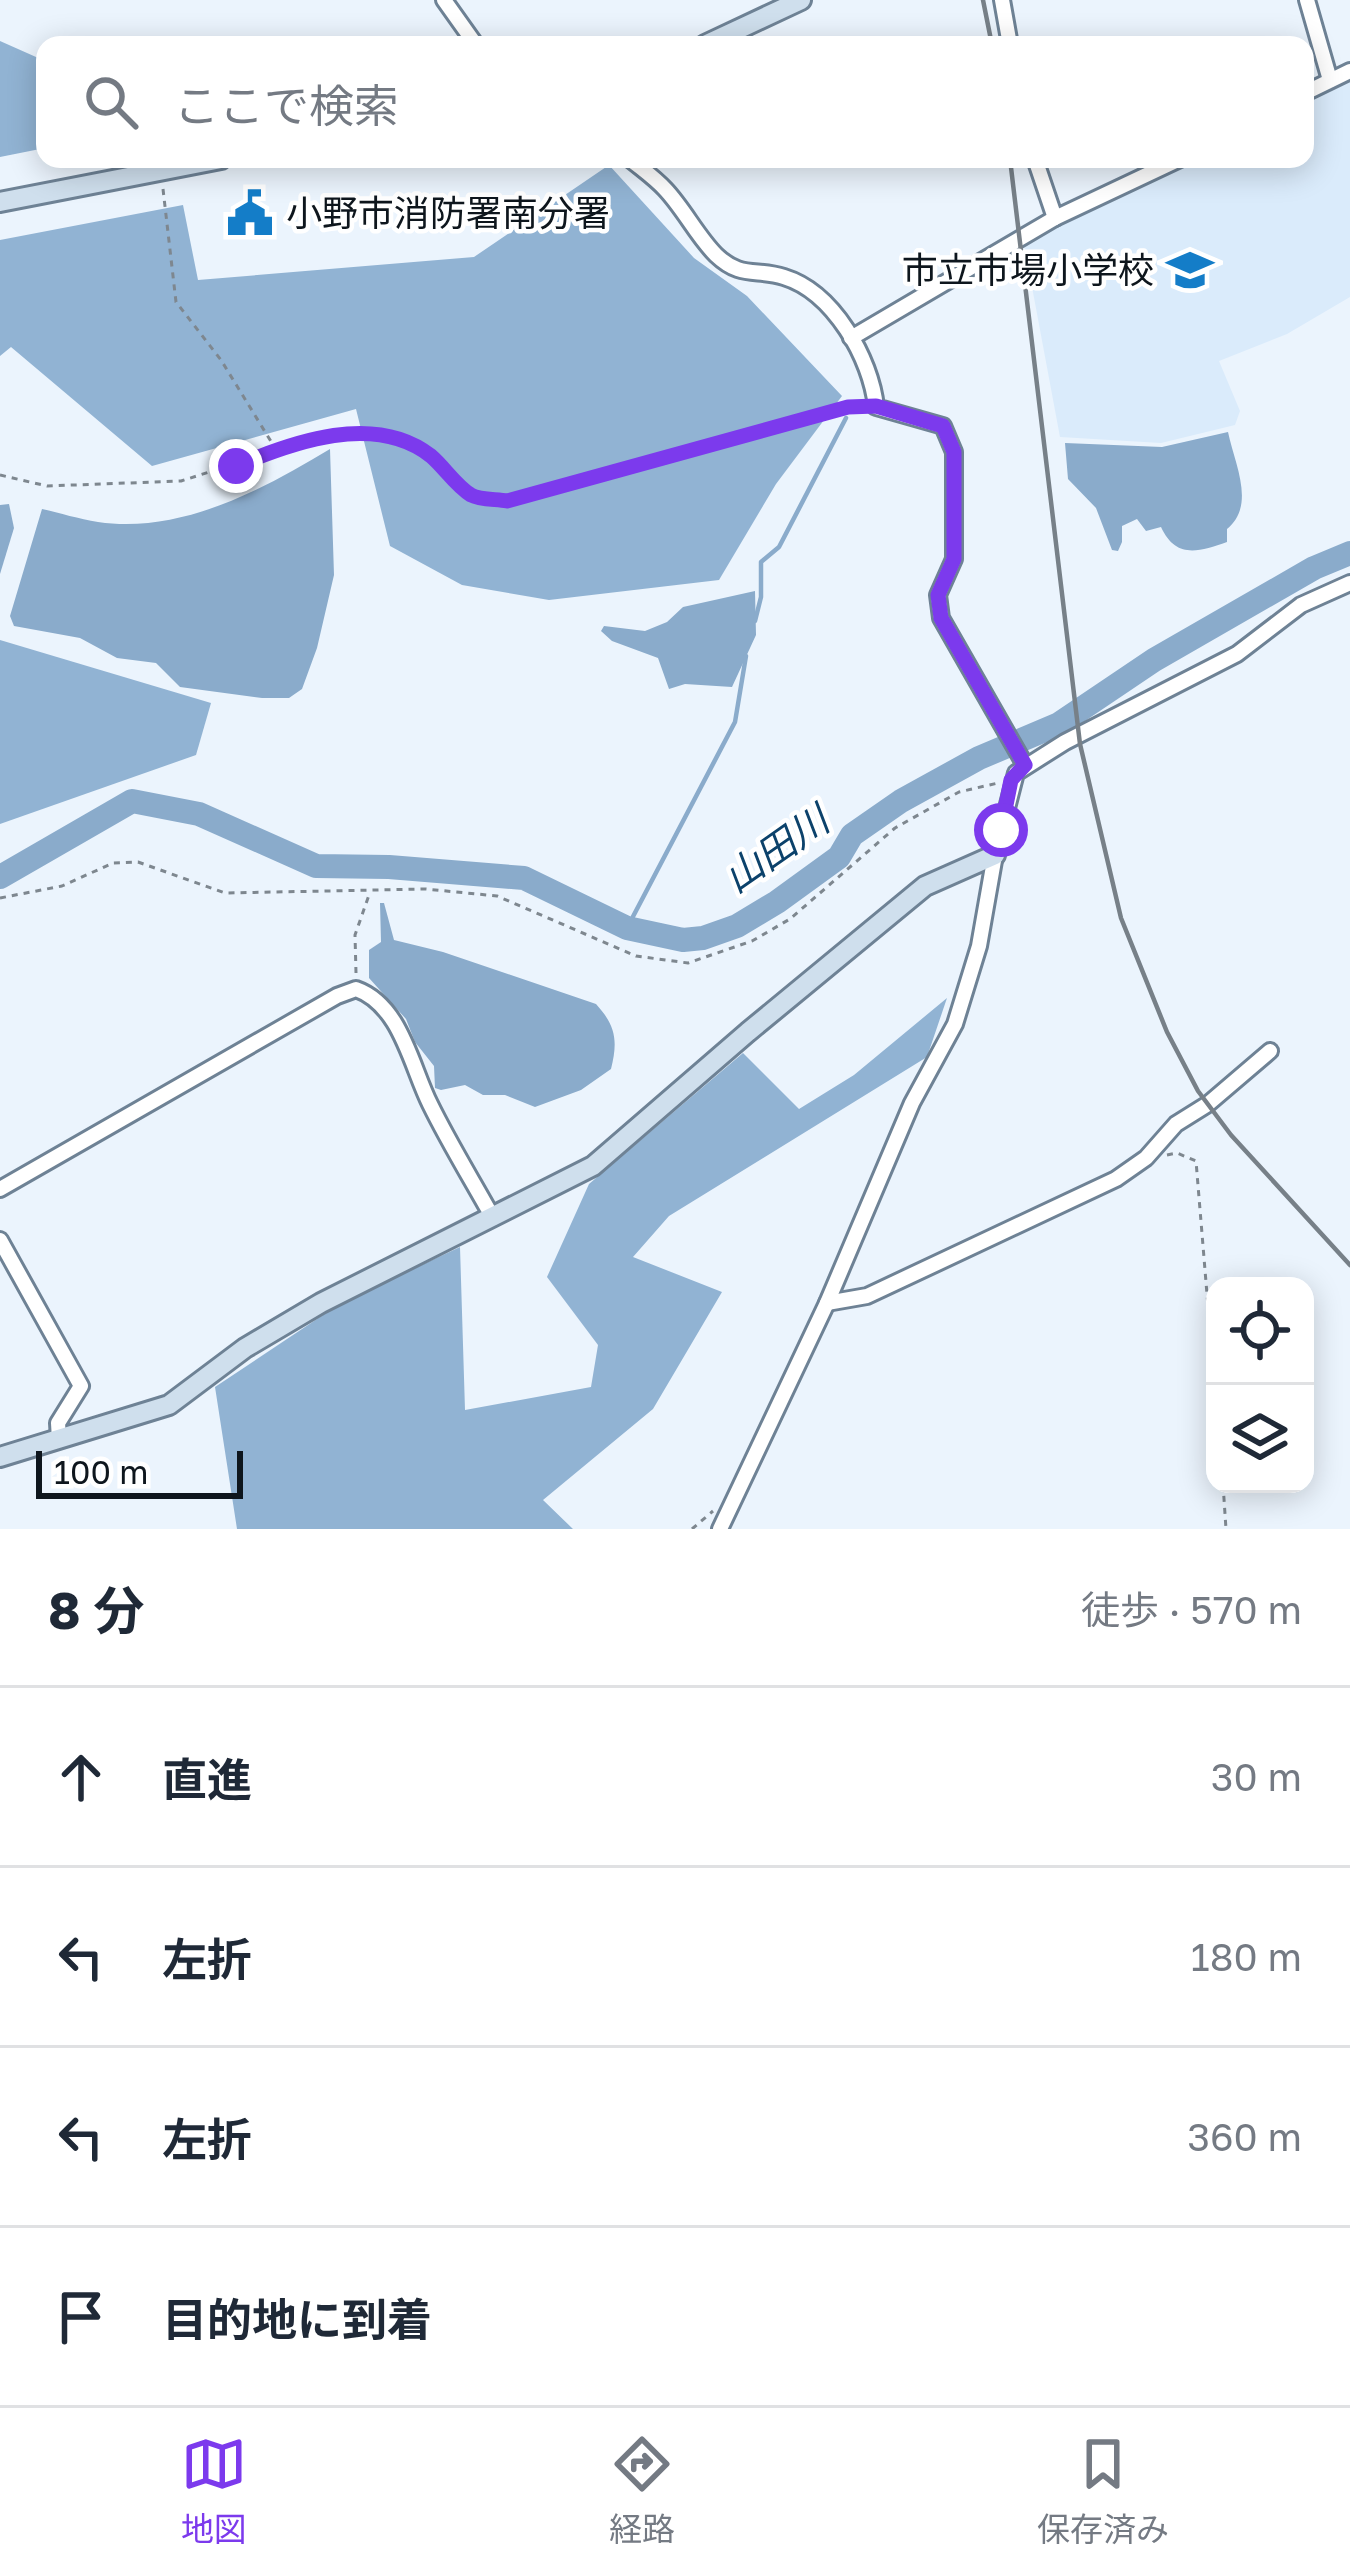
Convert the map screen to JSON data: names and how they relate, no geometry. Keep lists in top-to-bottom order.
{
  "water": ["山田川"],
  "places": {
    "public building": ["小野市消防署南分署"],
    "school or university": ["市立市場小学校"]
  },
  "scale_bar": "100 m",
  "page": {
    "search": "ここで検索",
    "scale": "100 m",
    "heading": ["8 分", "徒歩 · 570 m"],
    "list": [
      ["直進", "30 m"],
      ["左折", "180 m"],
      ["左折", "360 m"],
      "目的地に到着"
    ],
    "nav": ["地図", "経路", "保存済み"]
  }
}
